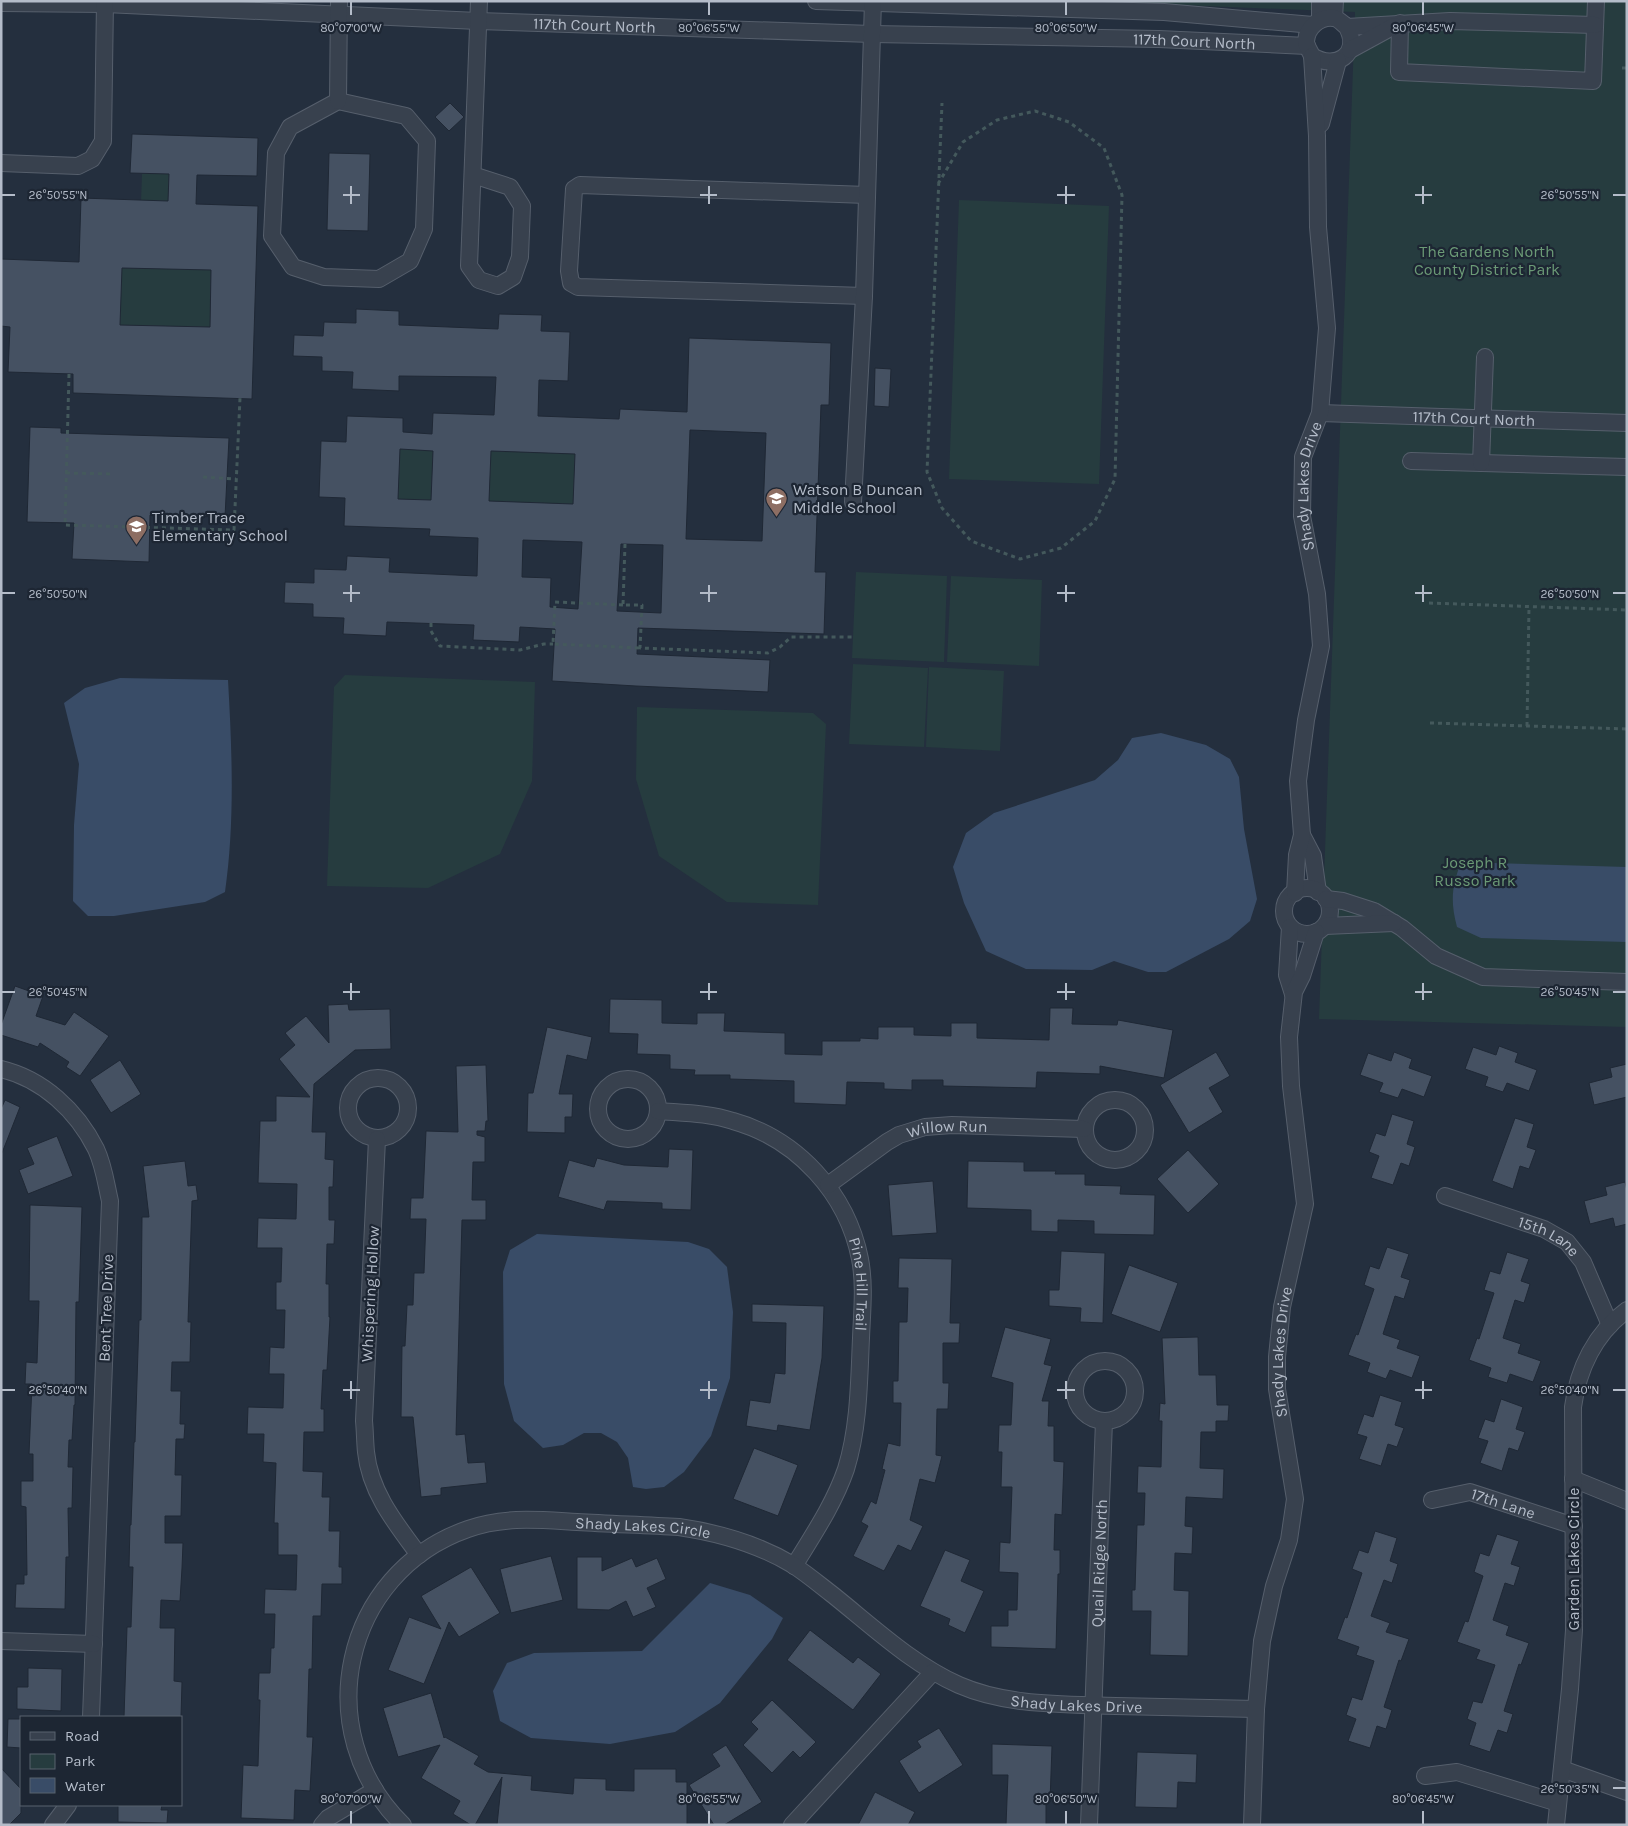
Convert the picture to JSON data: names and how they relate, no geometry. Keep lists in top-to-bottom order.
{
  "streets": {
    "street": [
      "117th Court North",
      "Shady Lakes Drive",
      "Willow Run",
      "15th Lane",
      "Pine Hill Trail",
      "Whispering Hollow",
      "Bent Tree Drive",
      "17th Lane",
      "Shady Lakes Circle",
      "Garden Lakes Circle",
      "Quail Ridge North"
    ]
  },
  "crossings": [
    ["117th Court North", "Shady Lakes Drive"],
    ["Shady Lakes Drive", "Shady Lakes Circle"],
    ["Shady Lakes Drive", "Quail Ridge North"],
    ["Willow Run", "Pine Hill Trail"],
    ["15th Lane", "Garden Lakes Circle"],
    ["Pine Hill Trail", "Shady Lakes Circle"],
    ["Whispering Hollow", "Shady Lakes Circle"],
    ["17th Lane", "Garden Lakes Circle"]
  ],
  "parks": ["The Gardens North County District Park", "Joseph R Russo Park"],
  "places": {
    "school or university": ["Watson B Duncan Middle School", "Timber Trace Elementary School"]
  },
  "legend": ["Road", "Park", "Water"],
  "coordinates": [
    "80°07'00\"W",
    "80°06'55\"W",
    "80°06'50\"W",
    "80°06'45\"W",
    "26°50'55\"N",
    "26°50'50\"N",
    "26°50'45\"N",
    "26°50'40\"N",
    "26°50'35\"N"
  ]
}
